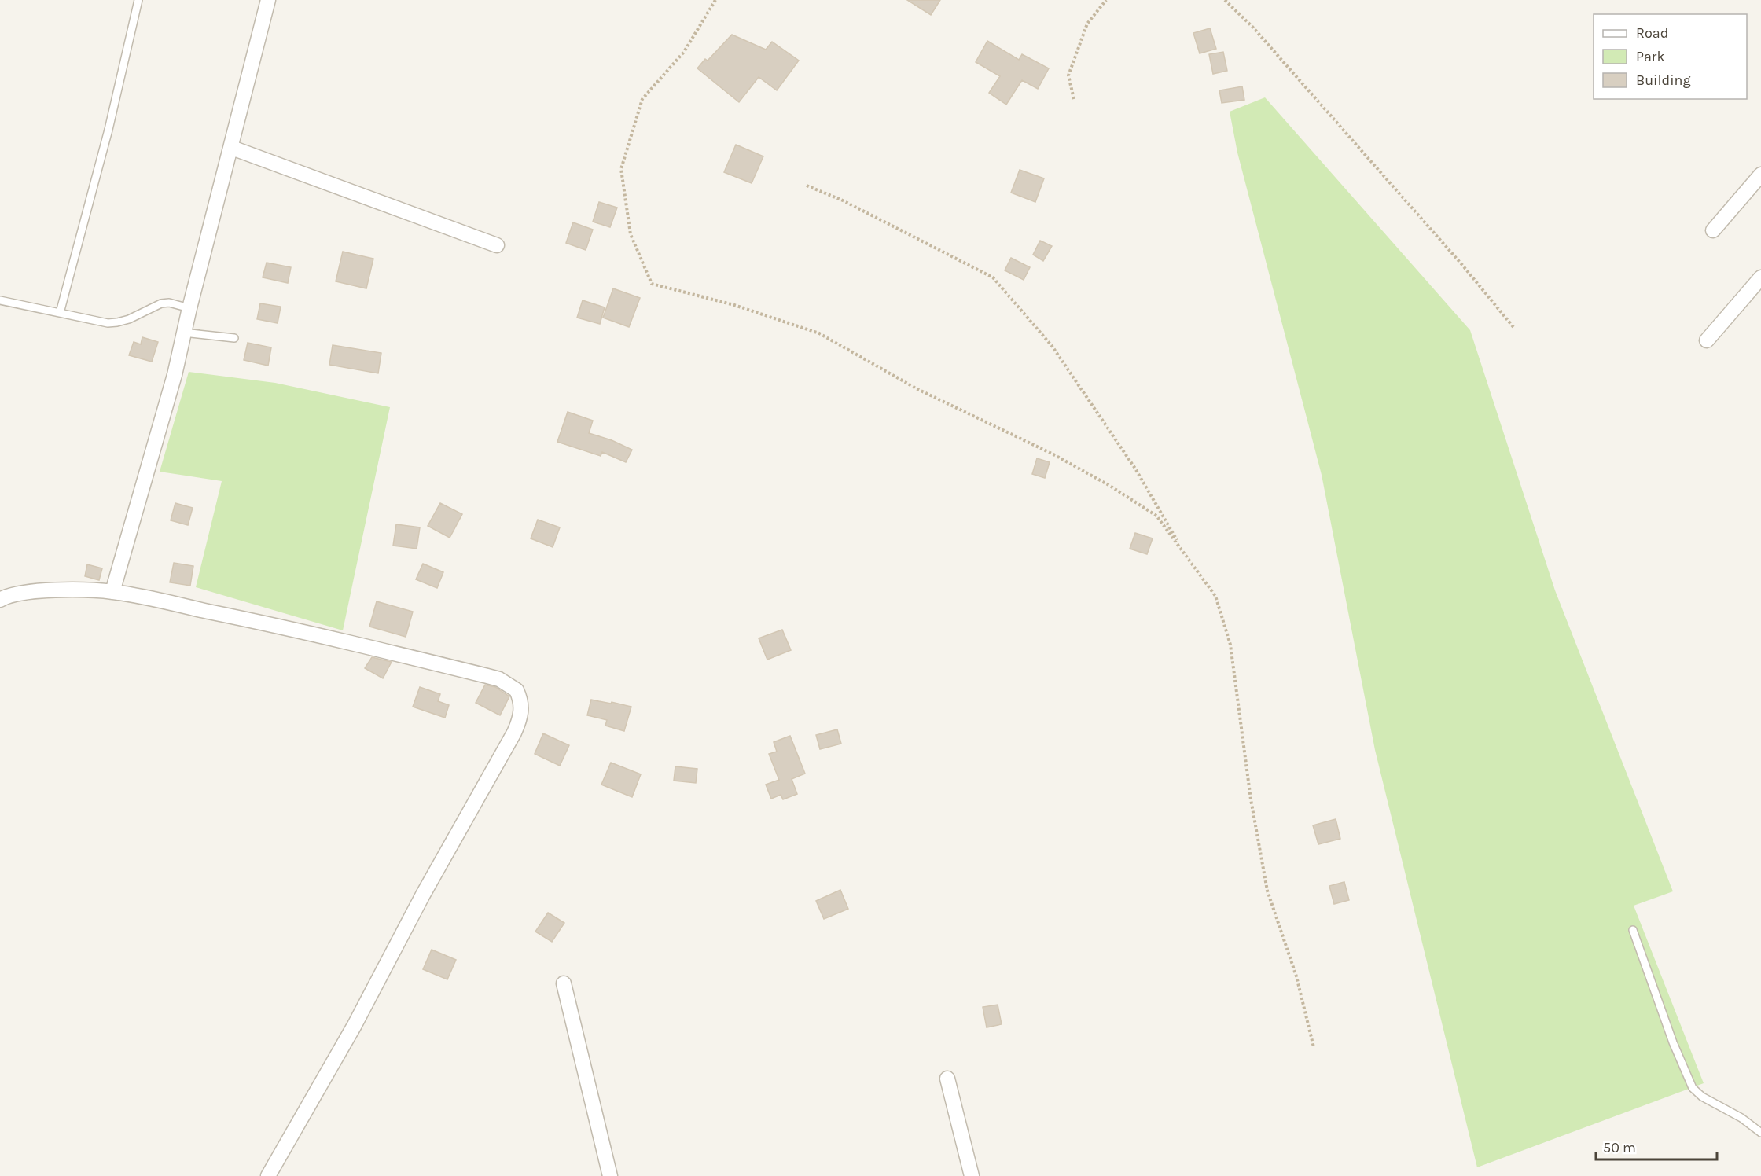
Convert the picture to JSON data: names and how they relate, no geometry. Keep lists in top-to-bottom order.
{
  "legend": ["Road", "Park", "Building"],
  "scale_bar": "50 m"
}
